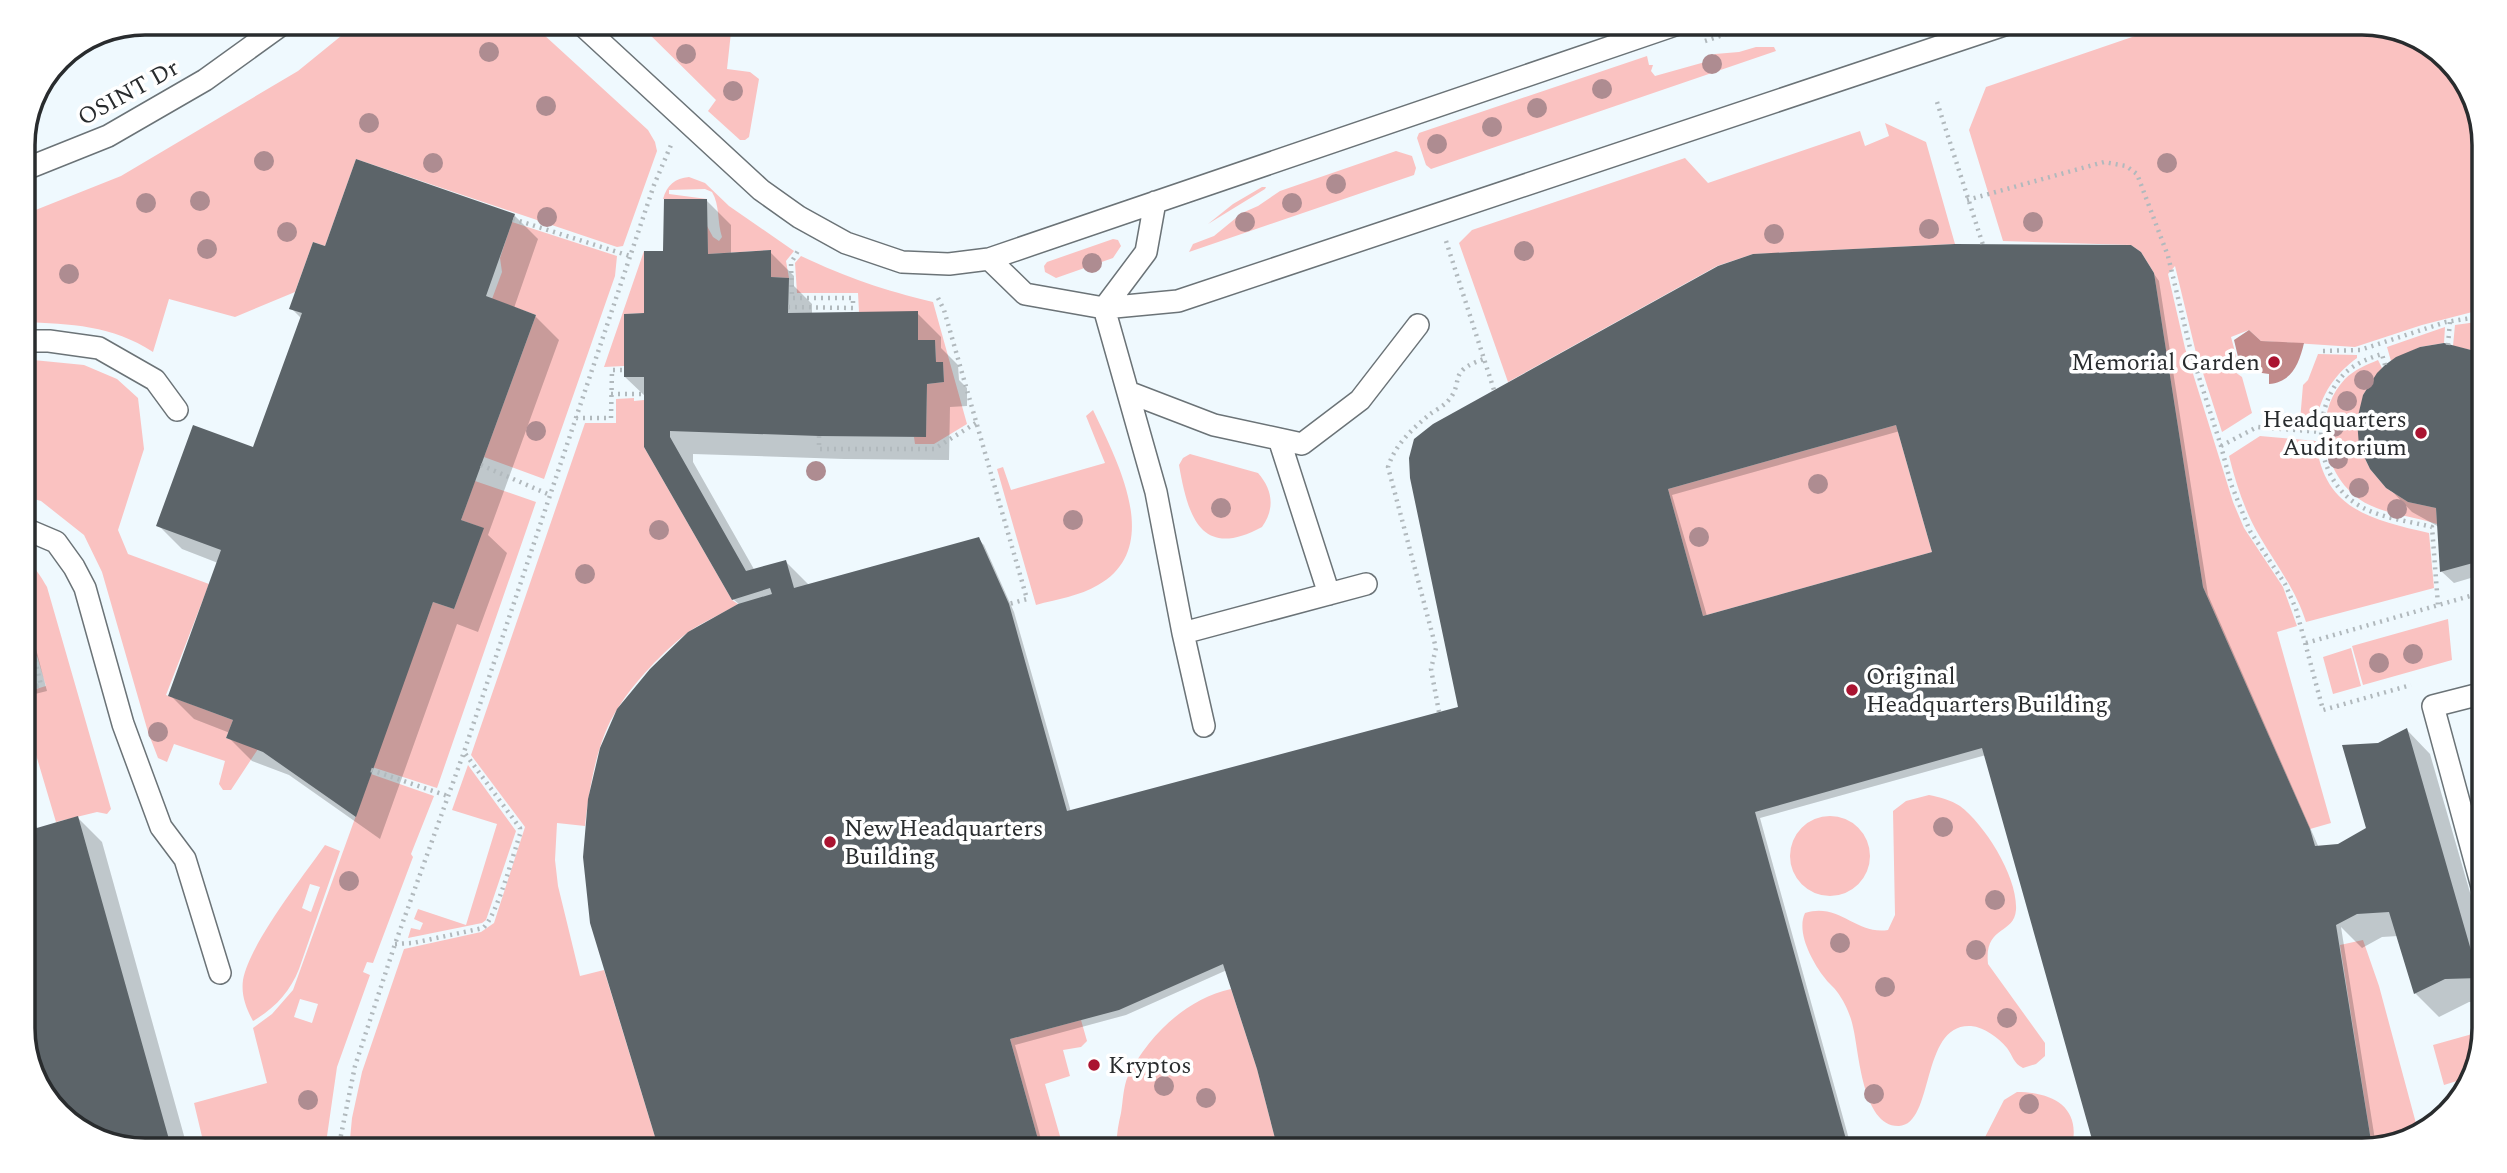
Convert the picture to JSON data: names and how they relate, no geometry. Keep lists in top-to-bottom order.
{
  "streets": {
    "lane": ["OSINT Dr"]
  },
  "places": [
    "Memorial Garden",
    "Headquarters Auditorium",
    "Original Headquarters Building",
    "New Headquarters Building",
    "Kryptos"
  ]
}
